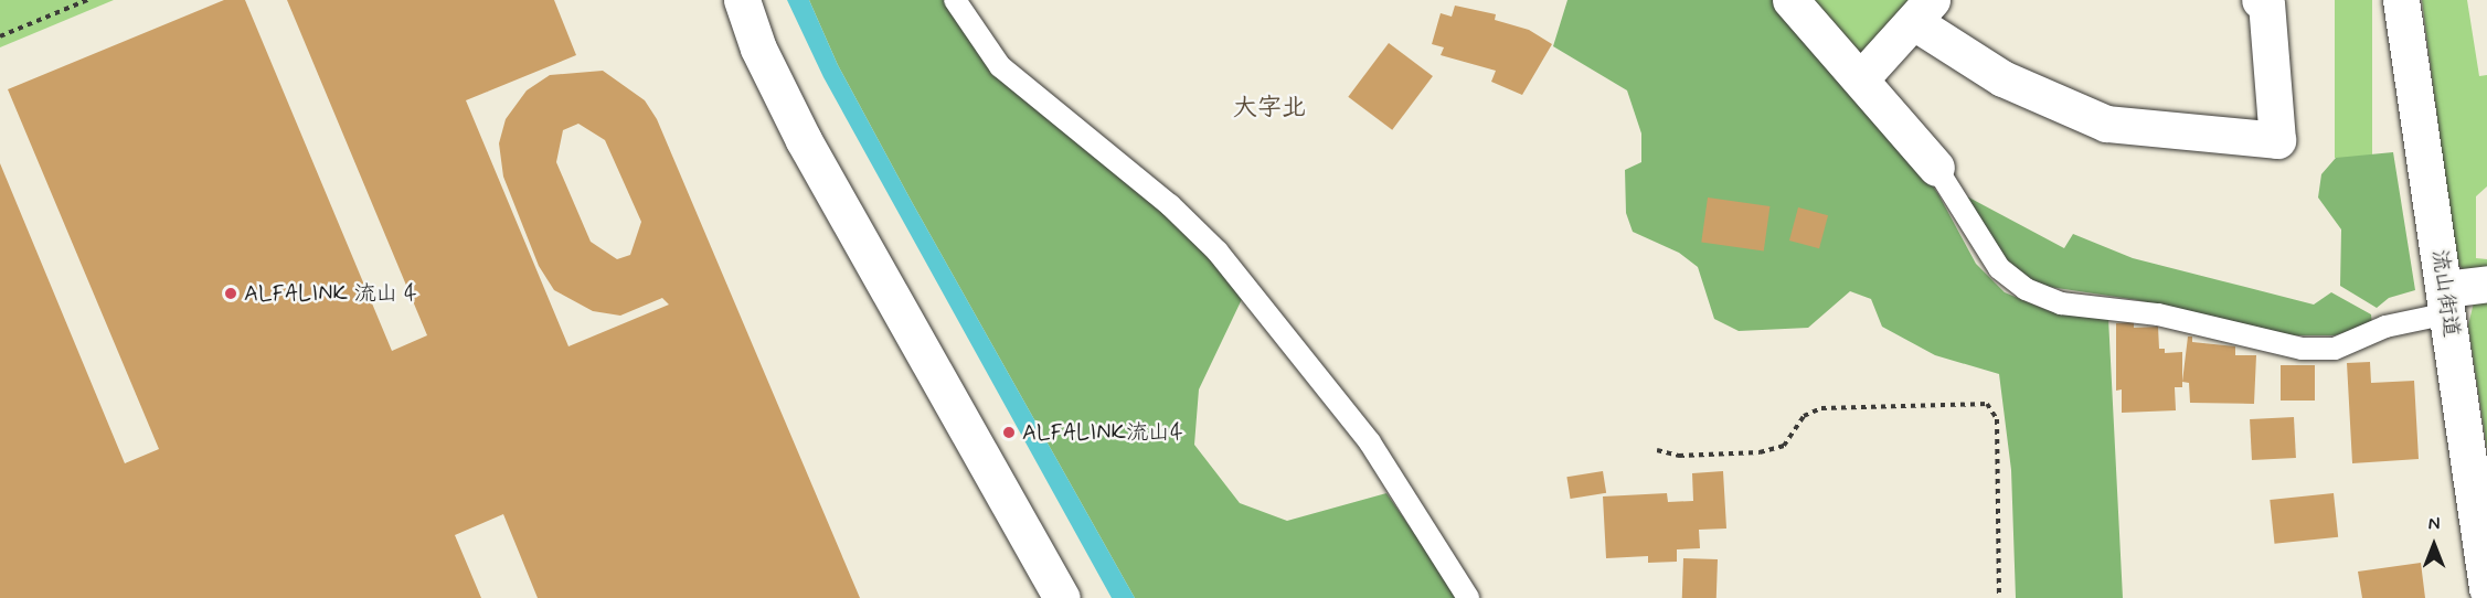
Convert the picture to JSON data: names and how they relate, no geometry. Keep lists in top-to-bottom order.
{
  "streets": {
    "street": ["流山街道"]
  },
  "districts": ["大字北"],
  "places": ["ALFALINK 流山 4", "ALFALINK流山4"],
  "north": "top"
}
